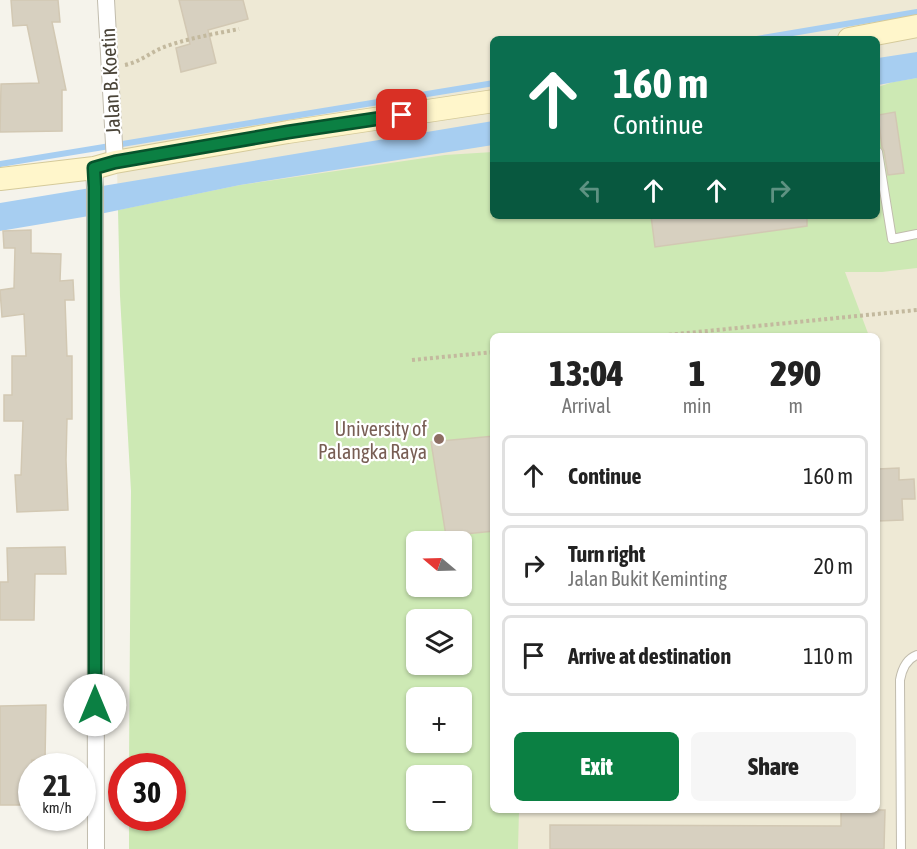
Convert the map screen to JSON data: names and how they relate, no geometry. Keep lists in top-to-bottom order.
{
  "streets": {
    "street": ["Jalan B. Koetin"]
  },
  "places": ["University of Palangka Raya"],
  "north": "left",
  "page": {
    "turn": ["160 m", "Continue"],
    "eta": [
      "13:04",
      "Arrival",
      "1",
      "min",
      "290",
      "m"
    ],
    "list": [
      {
        "name": "Continue",
        "value": "160 m"
      },
      {
        "name": "Turn right",
        "note": "Jalan Bukit Keminting",
        "value": "20 m"
      },
      {
        "name": "Arrive at destination",
        "value": "110 m"
      }
    ],
    "map_buttons": ["+", "−"],
    "buttons": ["Exit", "Share"],
    "speed": "21 km/h",
    "limit": "30"
  }
}
